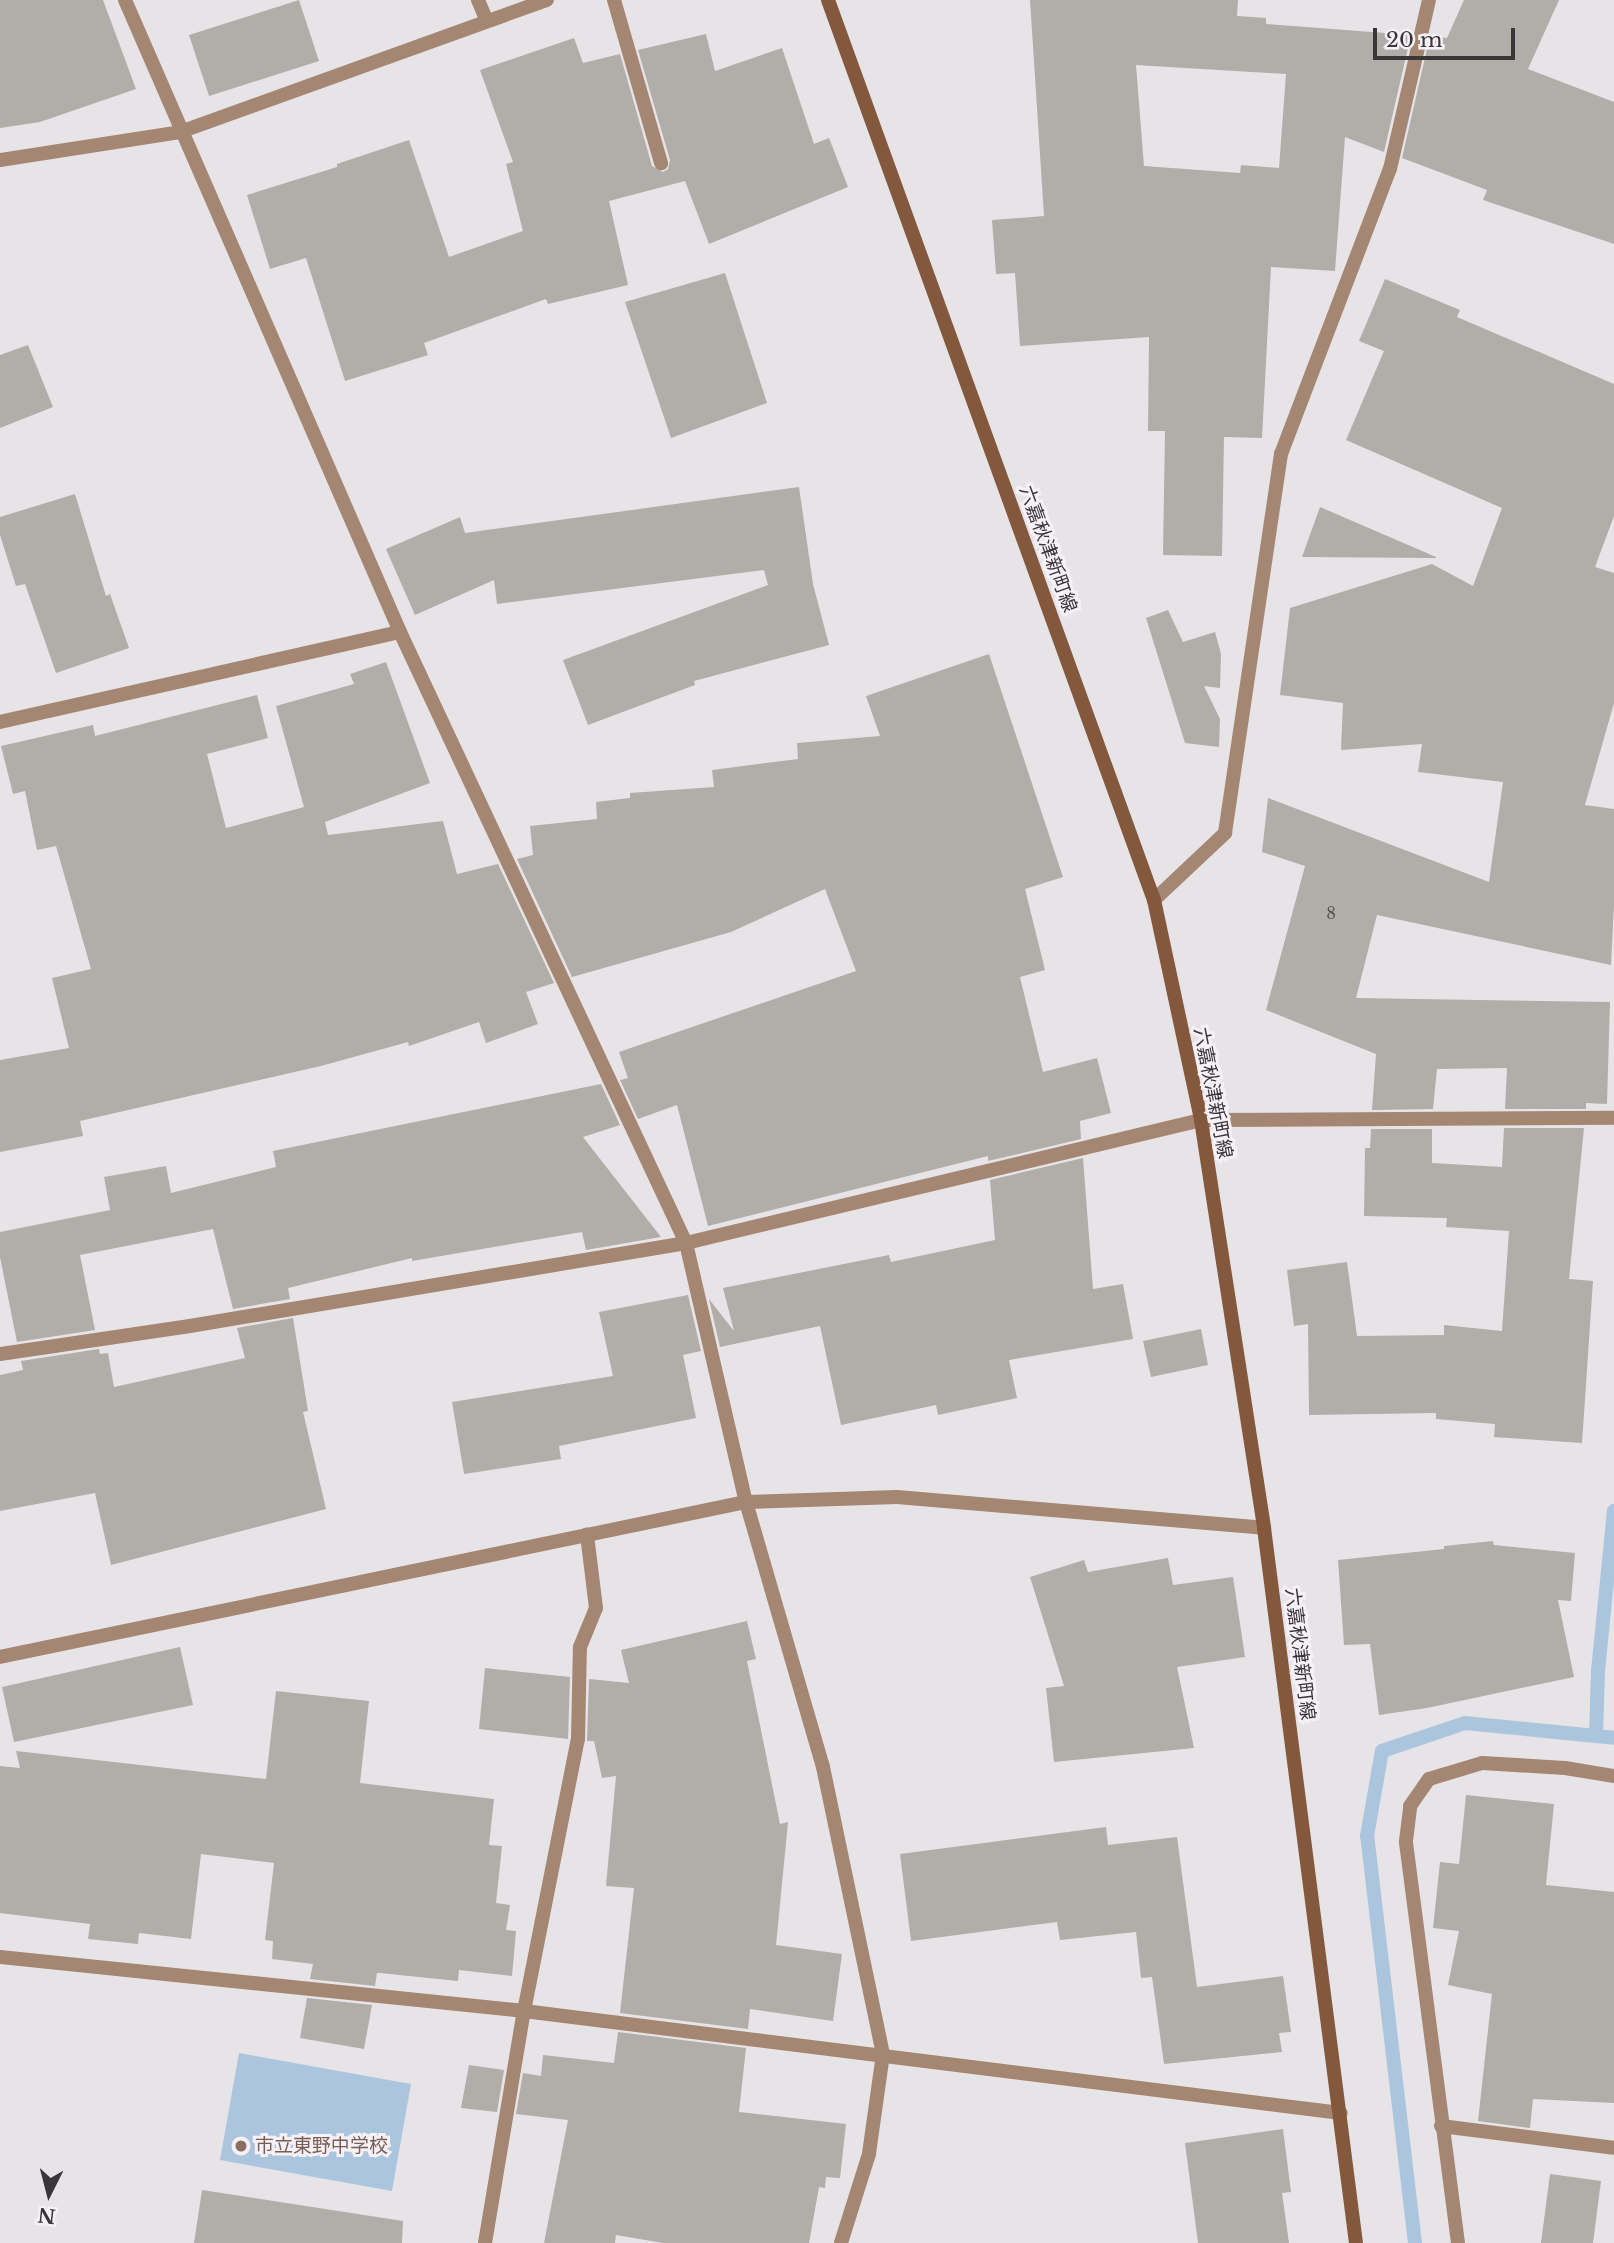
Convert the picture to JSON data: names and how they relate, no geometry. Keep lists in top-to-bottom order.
{
  "streets": {
    "main road": ["六嘉秋津新町線"]
  },
  "places": ["市立東野中学校"],
  "house_numbers": ["8"],
  "scale_bar": "20 m",
  "north": "bottom"
}
